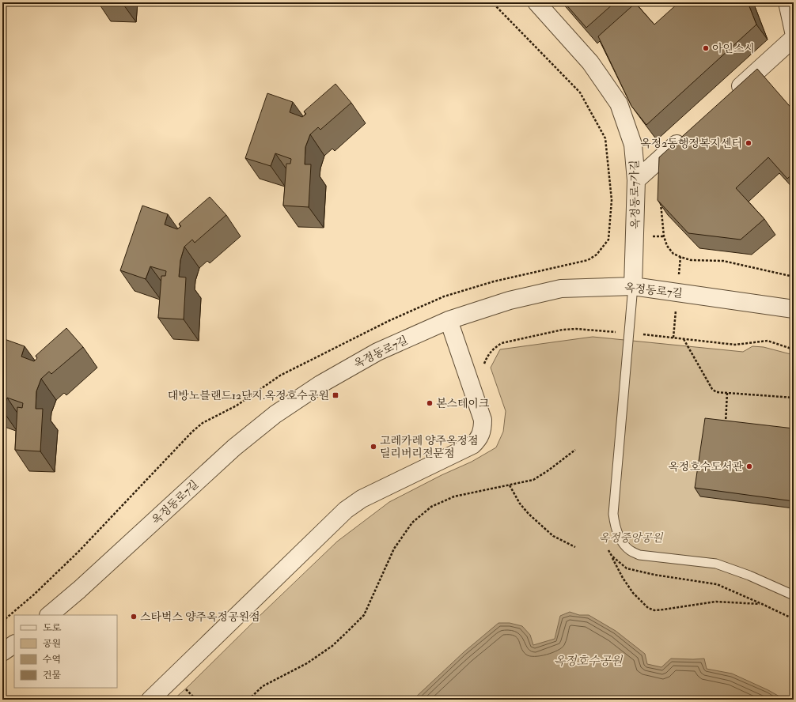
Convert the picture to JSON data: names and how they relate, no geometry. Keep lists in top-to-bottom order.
{
  "streets": {
    "street": ["옥정동로7가길", "옥정동로7길"]
  },
  "crossings": [
    ["옥정동로7가길", "옥정동로7길"]
  ],
  "water": ["옥정호수공원"],
  "parks": ["옥정중앙공원"],
  "places": {
    "other": [
      "아인스시",
      "옥정2동행정복지센터",
      "본스테이크",
      "고레카레 양주옥정점 딜리버리전문점",
      "옥정호수도서관",
      "스타벅스 양주옥정공원점"
    ],
    "transit": ["대방노블랜드12단지.옥정호수공원"]
  },
  "legend": [
    "도로",
    "공원",
    "수역",
    "건물"
  ]
}
